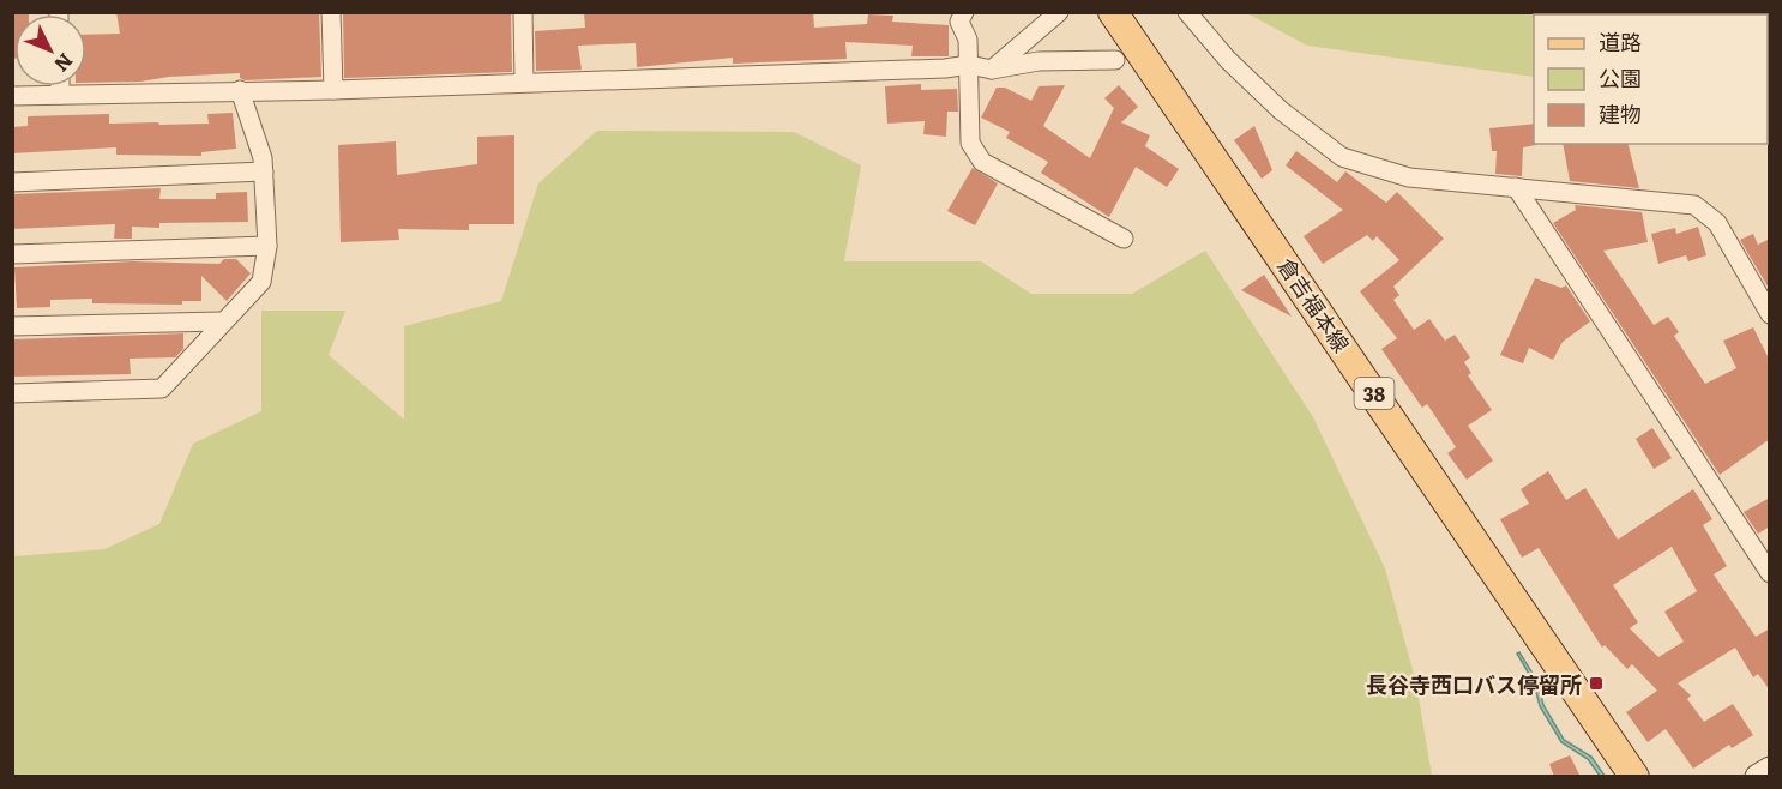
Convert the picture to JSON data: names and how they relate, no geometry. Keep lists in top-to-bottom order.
{
  "streets": {
    "main road": ["倉吉福本線", "38"]
  },
  "places": {
    "transit": ["長谷寺西口バス停留所"]
  },
  "legend": ["道路", "公園", "建物"],
  "north": "bottom right"
}
